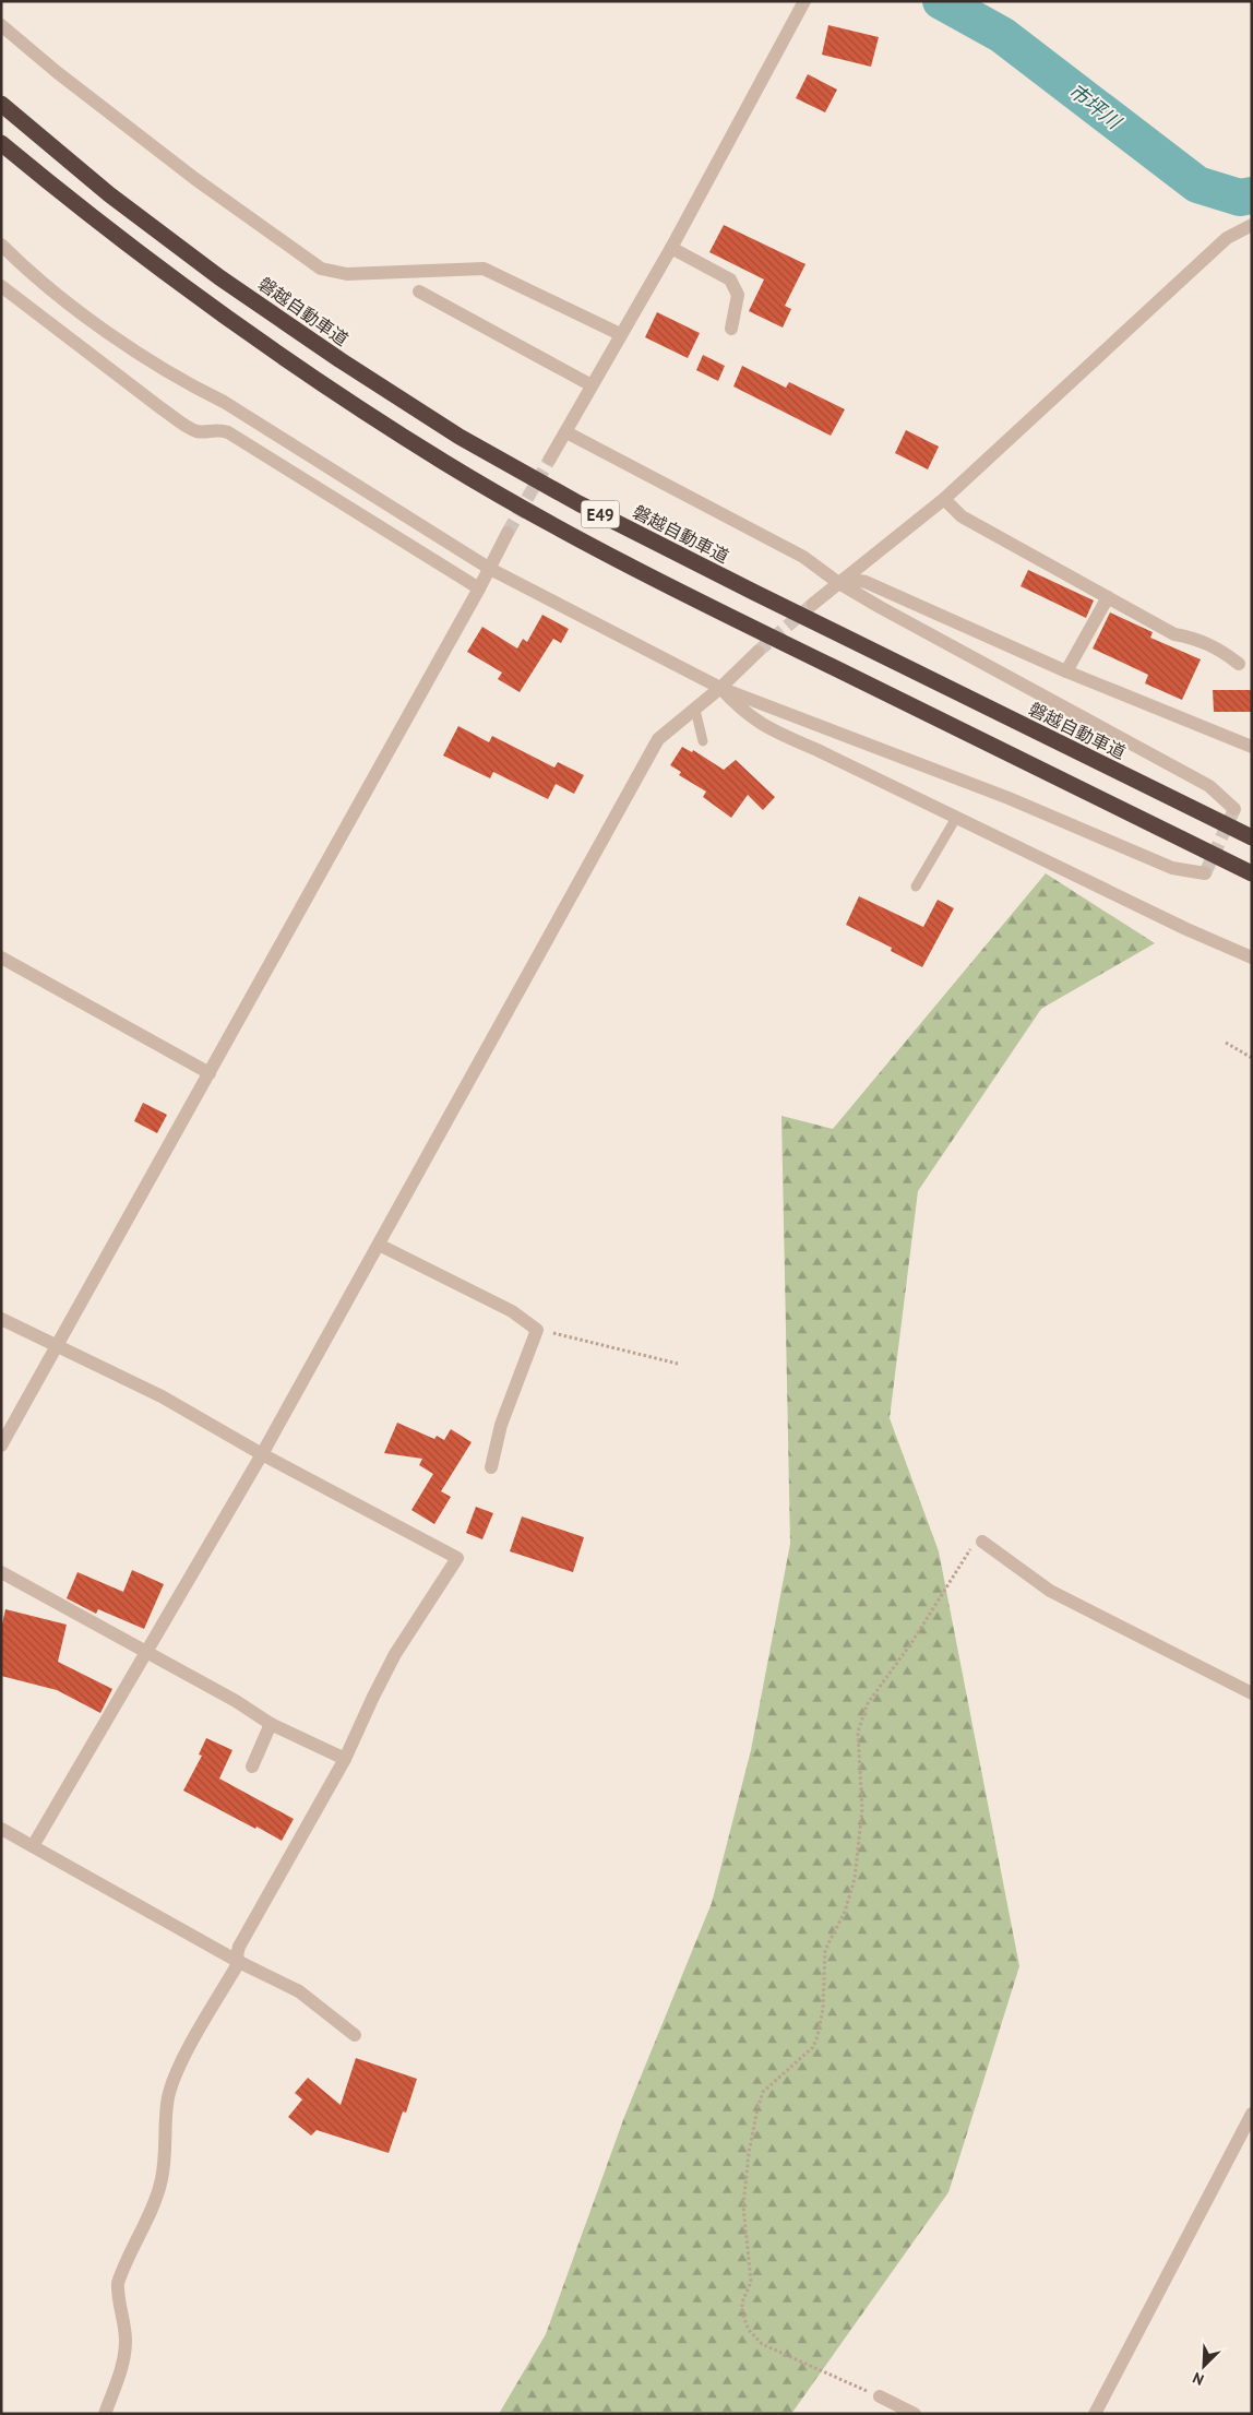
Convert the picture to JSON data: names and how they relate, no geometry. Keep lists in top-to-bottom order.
{
  "streets": {
    "highway": ["磐越自動車道", "E49"]
  },
  "water": ["市坪川"],
  "north": "bottom left"
}
